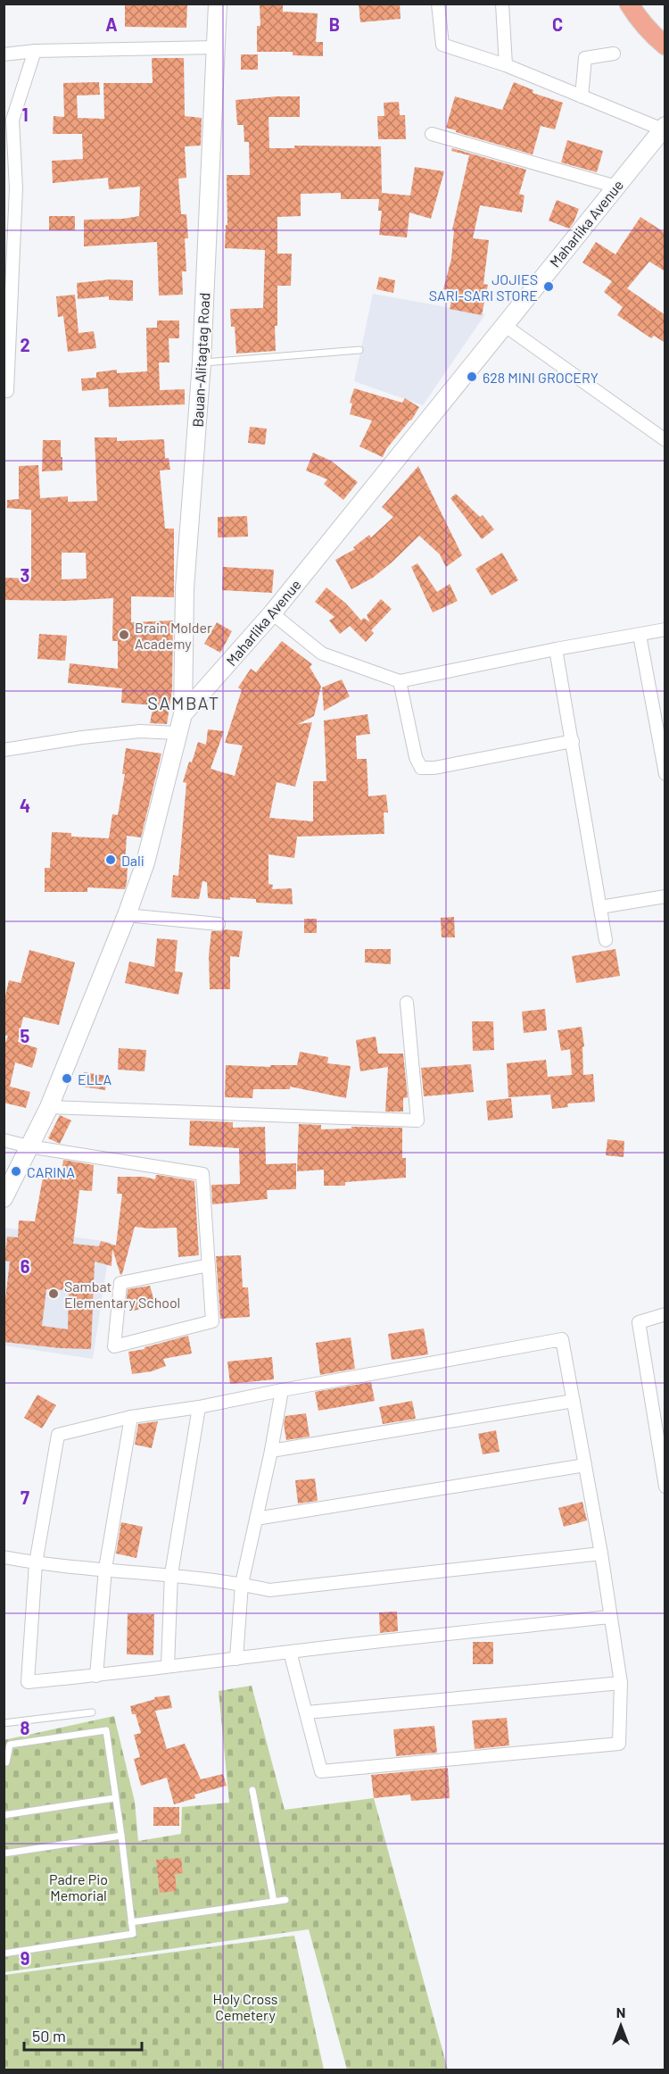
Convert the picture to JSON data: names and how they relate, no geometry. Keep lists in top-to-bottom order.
{
  "streets": {
    "main road": ["Maharlika Avenue", "Bauan-Alitagtag Road"]
  },
  "crossings": [
    ["Maharlika Avenue", "Bauan-Alitagtag Road"]
  ],
  "districts": ["SAMBAT"],
  "parks": ["Padre Pio Memorial", "Holy Cross Cemetery"],
  "places": [
    "JOJIES SARI-SARI STORE",
    "628 MINI GROCERY",
    "Brain Molder Academy",
    "Dali",
    "ELLA",
    "CARINA",
    "Sambat Elementary School"
  ],
  "scale_bar": "50 m",
  "north": "top",
  "grid": {
    "columns": ["A", "B", "C"],
    "rows": [
      "1",
      "2",
      "3",
      "4",
      "5",
      "6",
      "7",
      "8",
      "9"
    ]
  }
}
